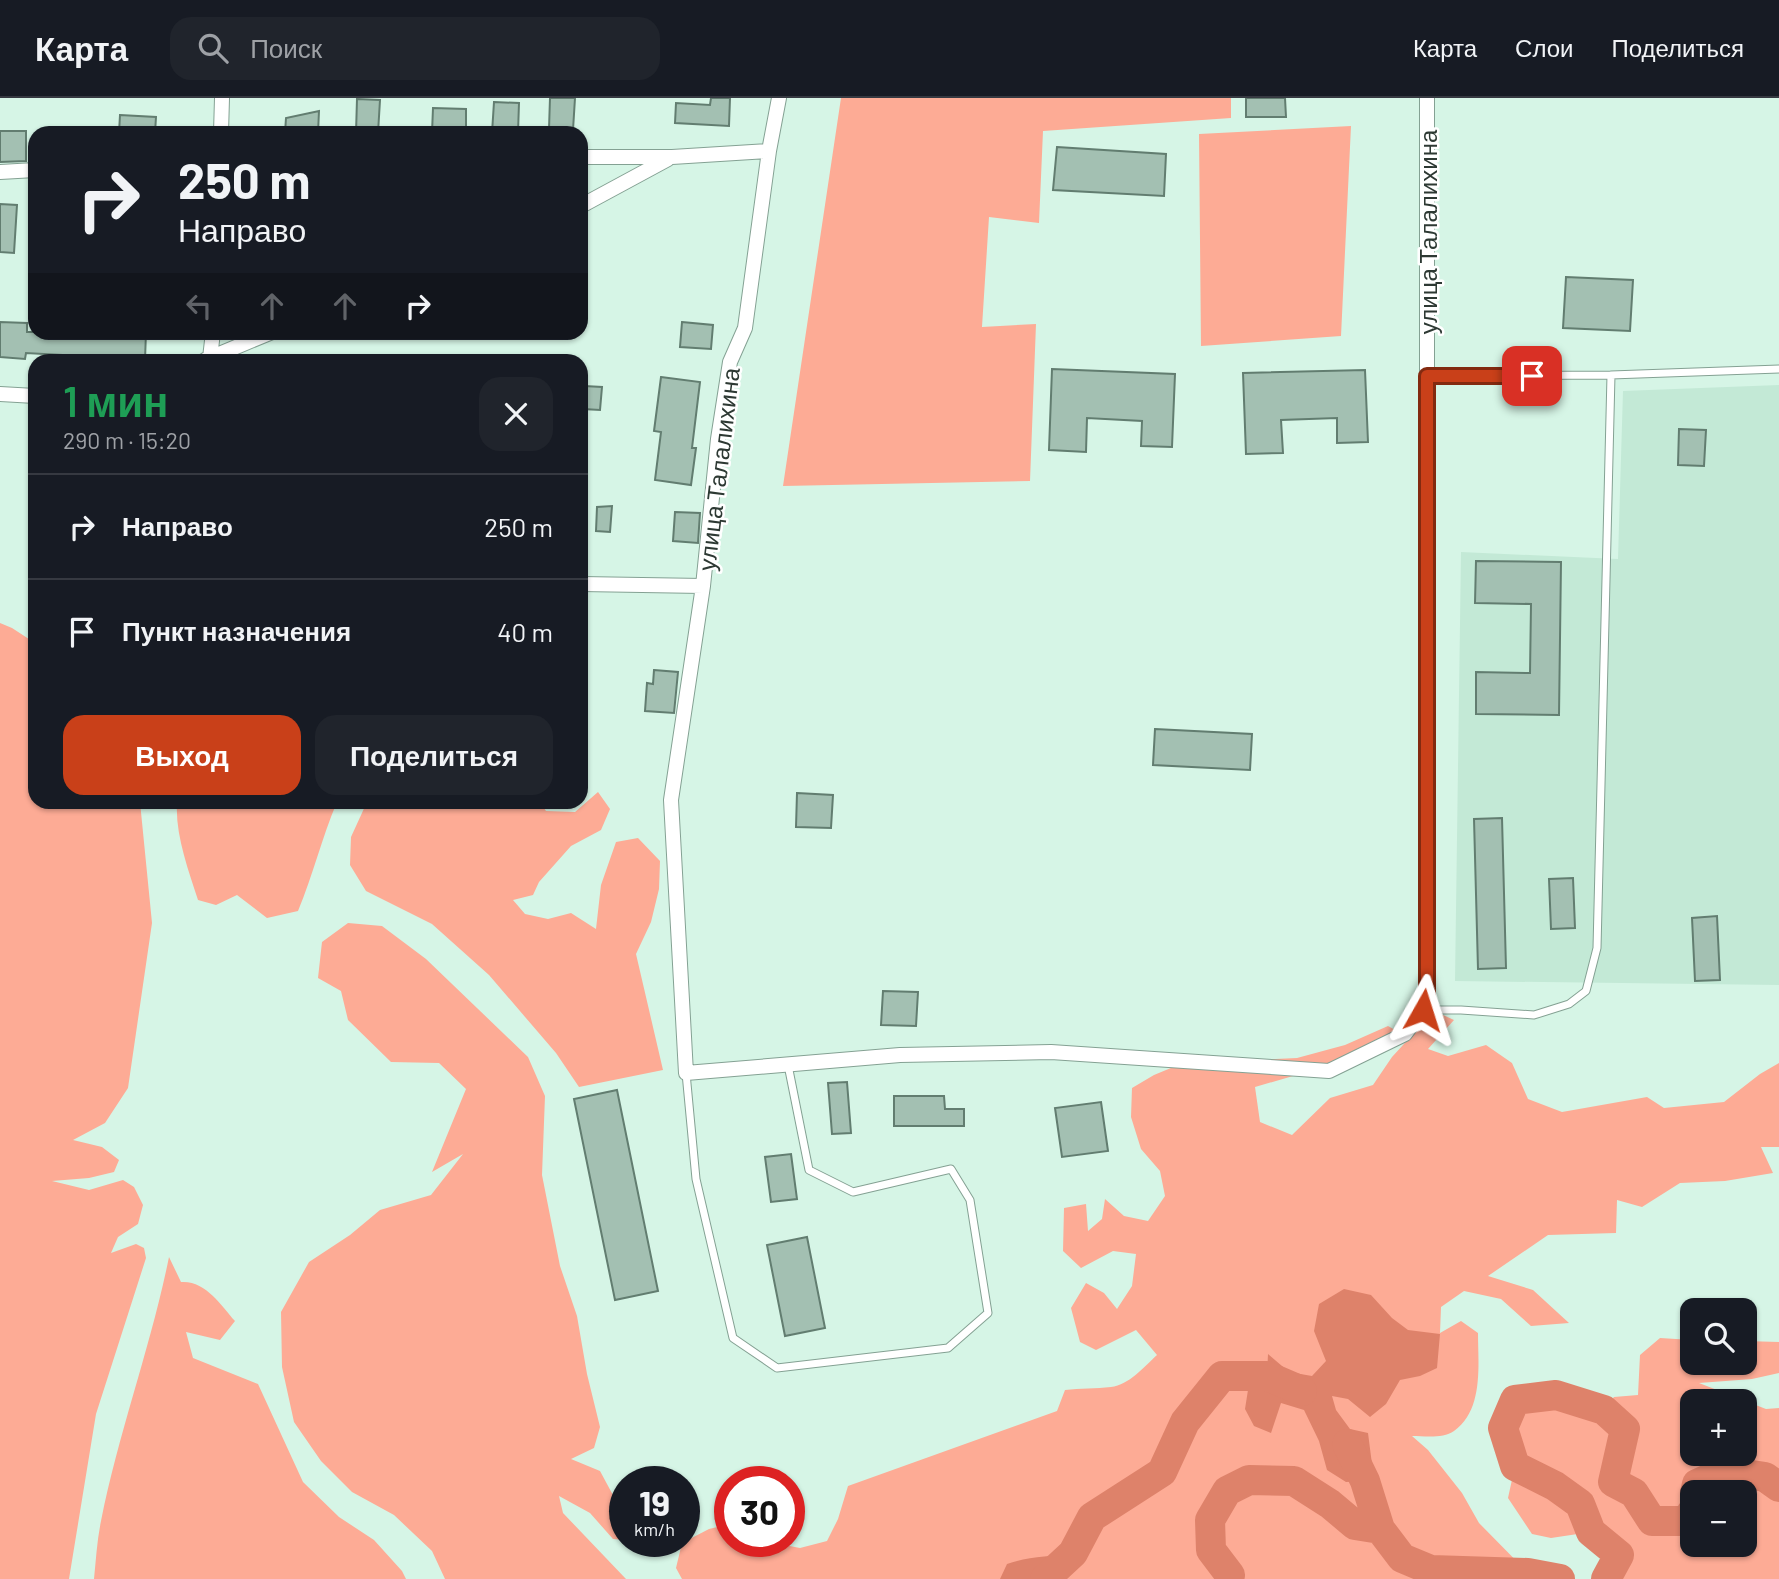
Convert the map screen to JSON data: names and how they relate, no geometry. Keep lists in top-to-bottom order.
{
  "streets": {
    "street": ["улица Талалихина"]
  },
  "page": {
    "header": "Карта",
    "search": "Поиск",
    "nav": ["Карта", "Слои", "Поделиться"],
    "turn": ["250 m", "Направо"],
    "heading": ["1 мин", "290 m · 15:20"],
    "list": [
      {
        "name": "Направо",
        "value": "250 m"
      },
      {
        "name": "Пункт назначения",
        "value": "40 m"
      }
    ],
    "buttons": ["Выход", "Поделиться"],
    "map_buttons": ["+", "−"],
    "speed": "19 km/h",
    "limit": "30"
  }
}
